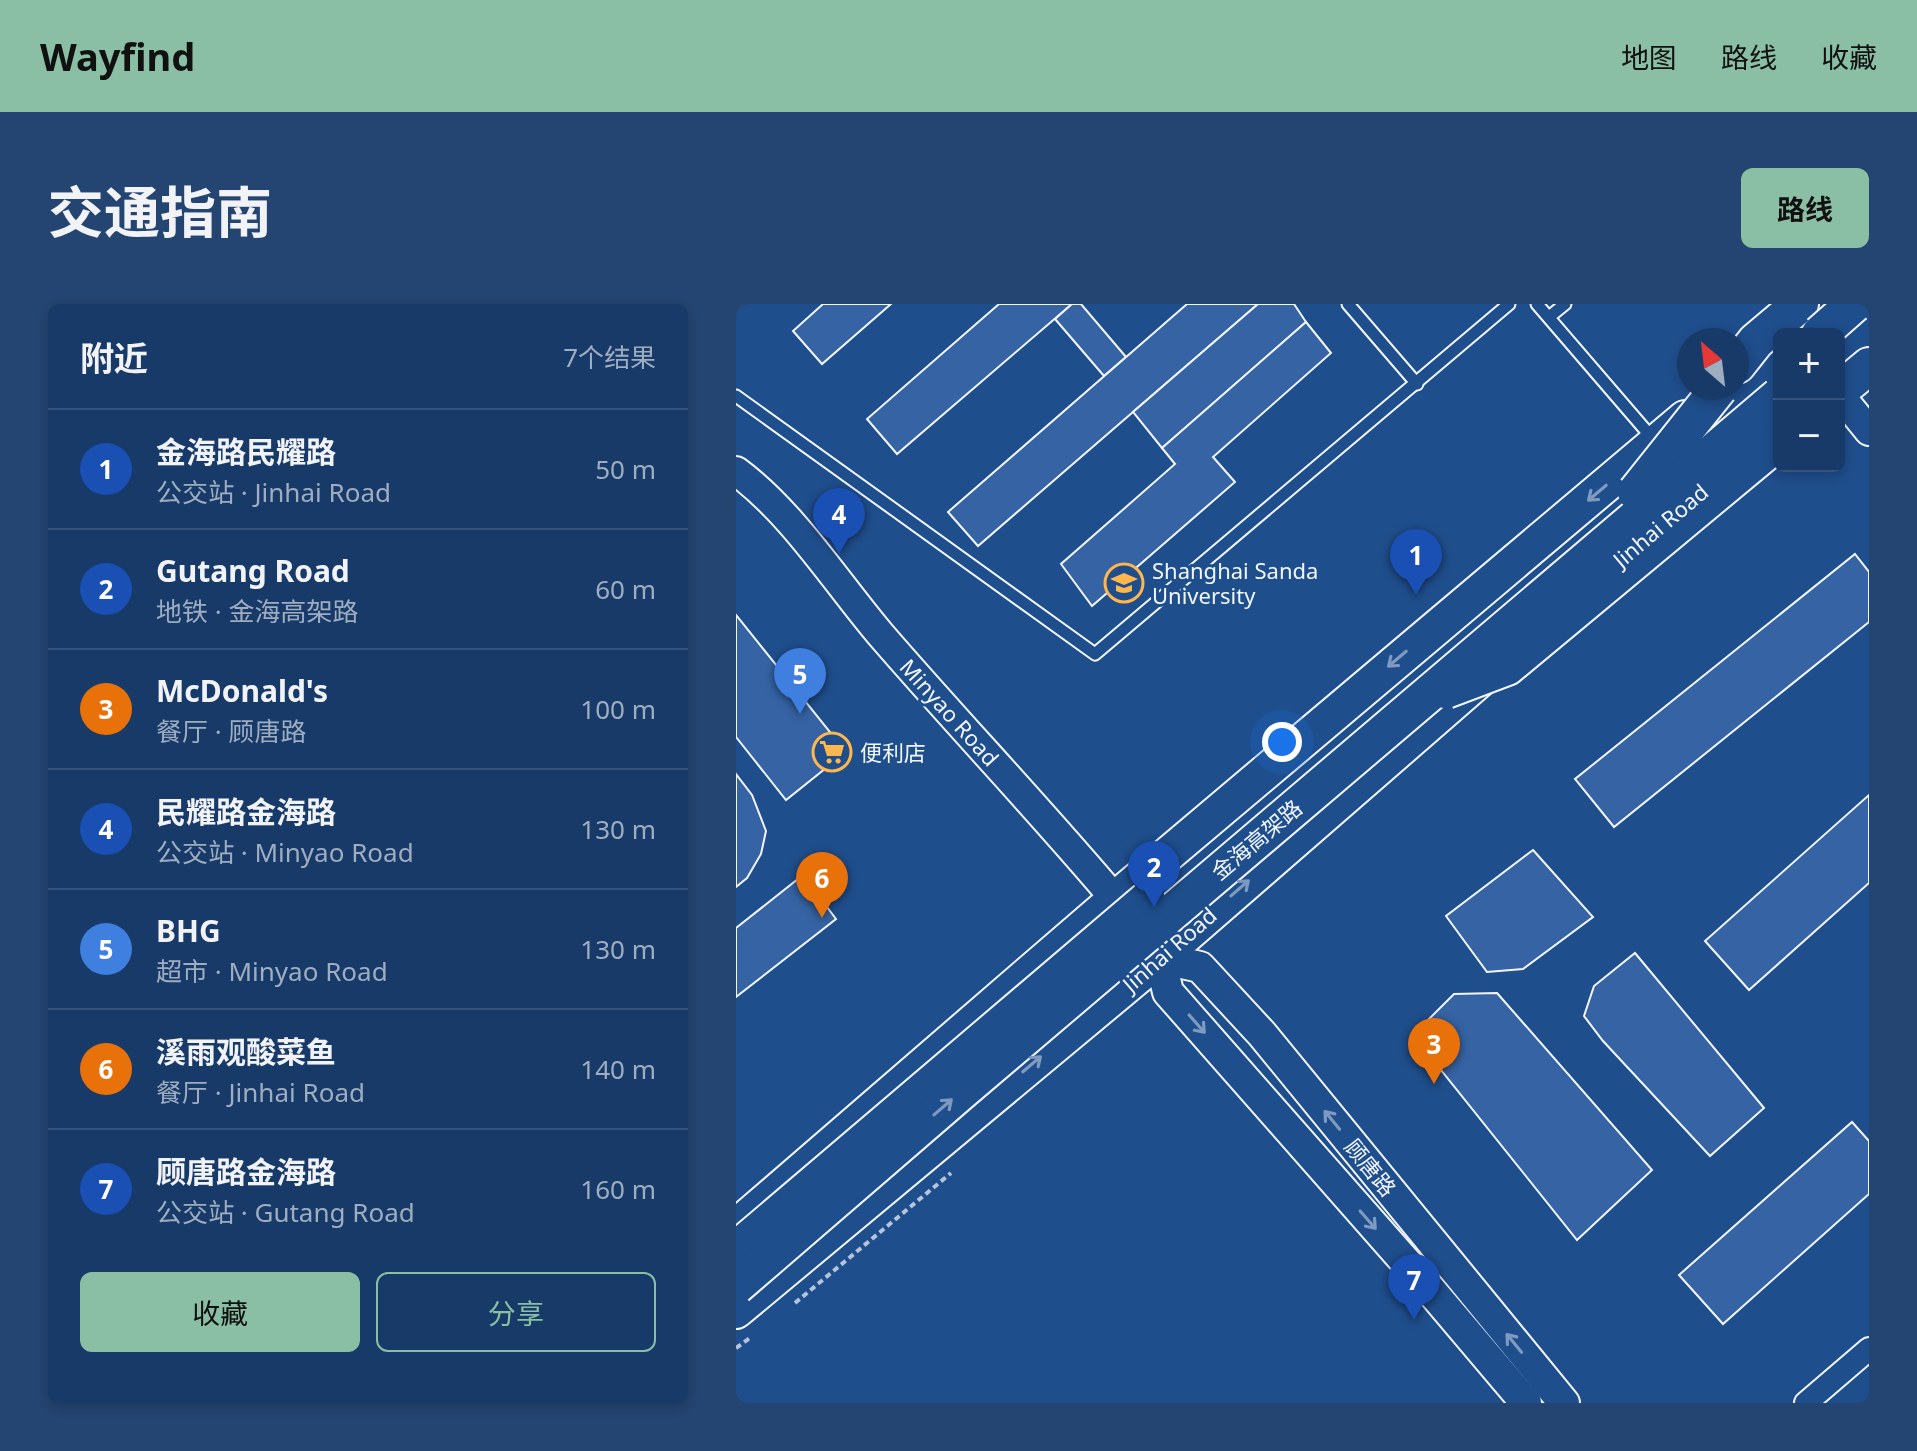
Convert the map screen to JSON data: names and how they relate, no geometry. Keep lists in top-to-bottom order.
{
  "streets": {
    "highway": ["金海高架路"],
    "main road": ["Jinhai Road", "Minyao Road", "顾唐路"]
  },
  "crossings": [
    ["Jinhai Road", "Minyao Road"],
    ["Jinhai Road", "顾唐路"],
    ["Minyao Road", "顾唐路"]
  ],
  "places": {
    "school or university": ["Shanghai Sanda University"],
    "supermarket": ["便利店"]
  },
  "north": "top left",
  "page": {
    "header": "Wayfind",
    "nav": ["地图", "路线", "收藏"],
    "title": "交通指南",
    "buttons": [
      "路线",
      ["收藏", "分享"]
    ],
    "heading": ["附近", "7个结果"],
    "map_buttons": ["+", "−"],
    "list": [
      {
        "mark": "1",
        "name": "金海路民耀路",
        "note": "公交站 · Jinhai Road",
        "value": "50 m"
      },
      {
        "mark": "2",
        "name": "Gutang Road",
        "note": "地铁 · 金海高架路",
        "value": "60 m"
      },
      {
        "mark": "3",
        "name": "McDonald's",
        "note": "餐厅 · 顾唐路",
        "value": "100 m"
      },
      {
        "mark": "4",
        "name": "民耀路金海路",
        "note": "公交站 · Minyao Road",
        "value": "130 m"
      },
      {
        "mark": "5",
        "name": "BHG",
        "note": "超市 · Minyao Road",
        "value": "130 m"
      },
      {
        "mark": "6",
        "name": "溪雨观酸菜鱼",
        "note": "餐厅 · Jinhai Road",
        "value": "140 m"
      },
      {
        "mark": "7",
        "name": "顾唐路金海路",
        "note": "公交站 · Gutang Road",
        "value": "160 m"
      }
    ],
    "pins": [
      "4",
      "1",
      "5",
      "2",
      "6",
      "3",
      "7"
    ]
  }
}
